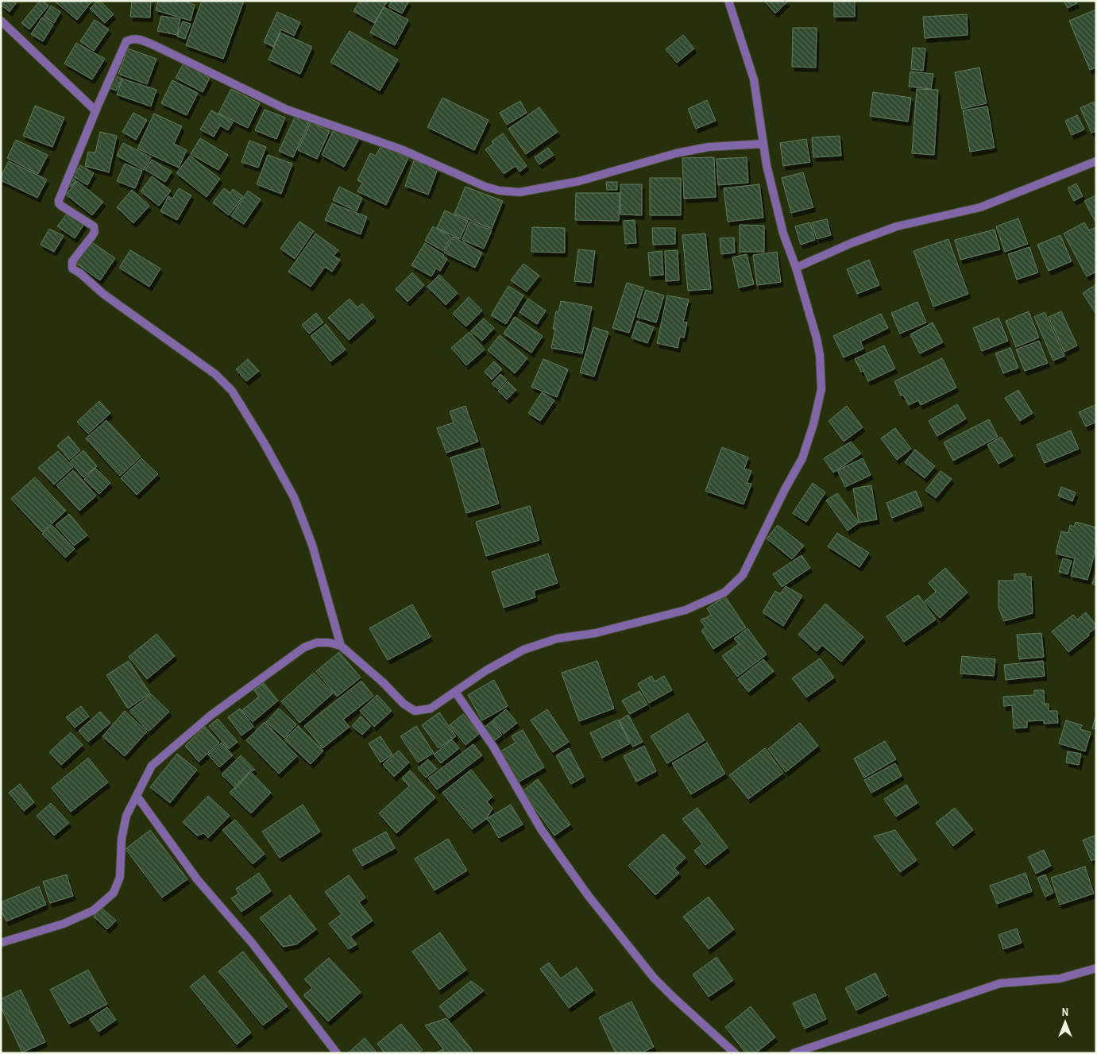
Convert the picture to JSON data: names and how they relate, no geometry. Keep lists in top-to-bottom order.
{
  "north": "top"
}
